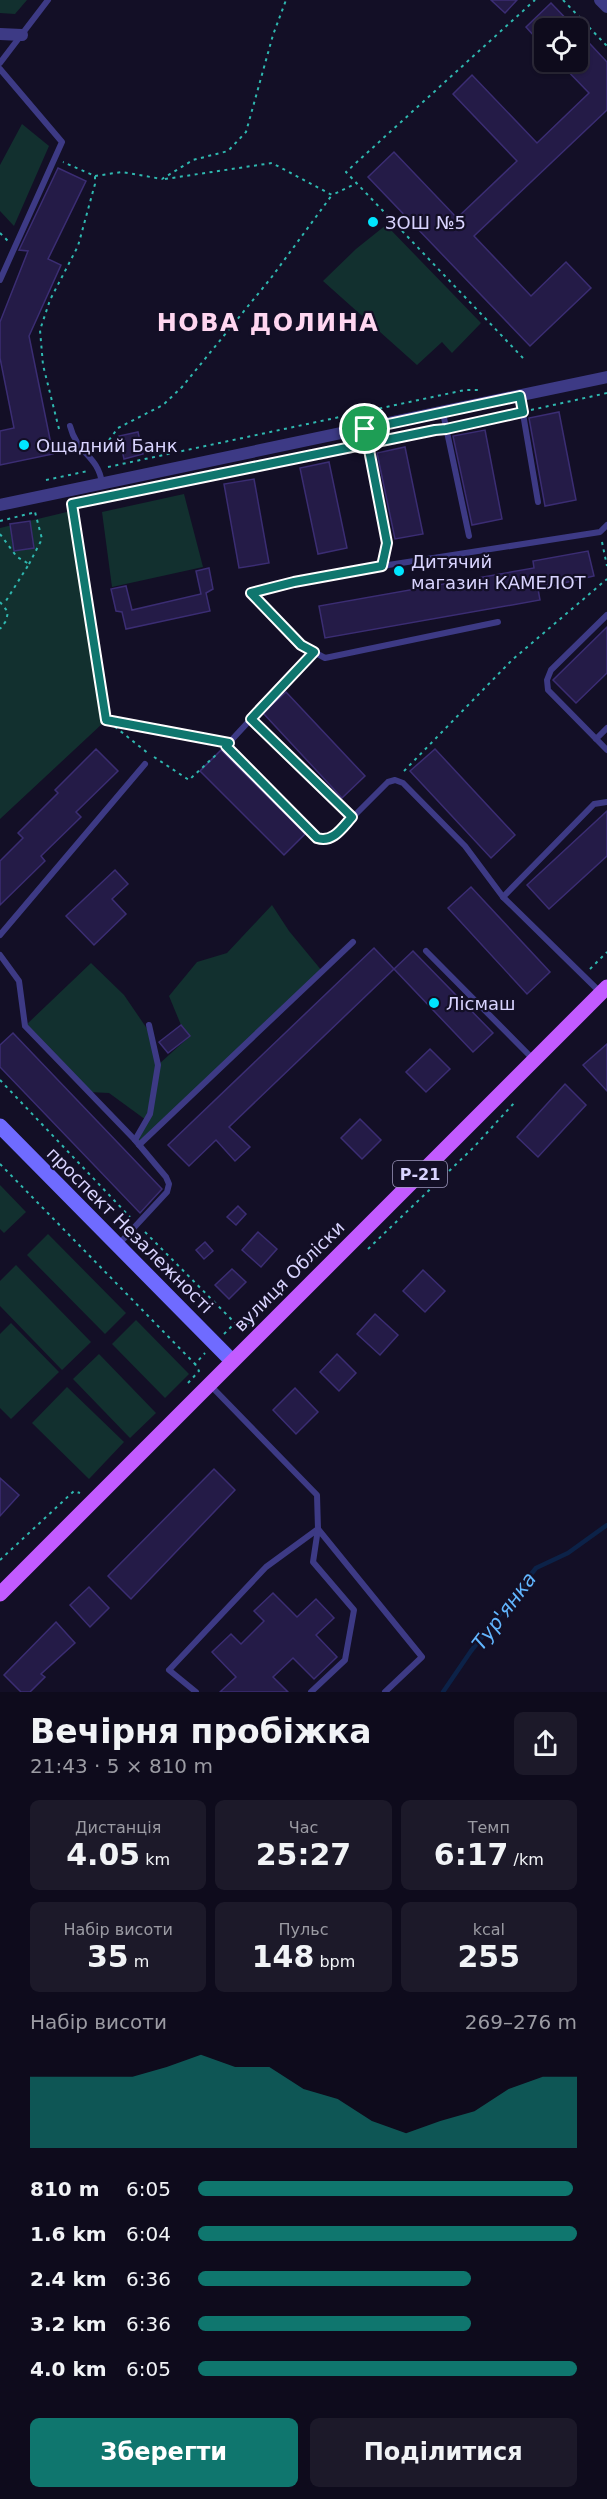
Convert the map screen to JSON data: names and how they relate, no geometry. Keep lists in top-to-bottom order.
{
  "streets": {
    "main road": ["Р-21", "проспект Незалежності", "вулиця Обліски"]
  },
  "crossings": [
    ["проспект Незалежності", "вулиця Обліски"]
  ],
  "districts": ["НОВА ДОЛИНА"],
  "water": ["Тур'янка"],
  "places": [
    "ЗОШ №5",
    "Ощадний Банк",
    "Дитячий магазин КАМЕЛОТ",
    "Лісмаш"
  ],
  "page": {
    "heading": ["Вечірня пробіжка", "21:43 · 5 × 810 m"],
    "stats": [
      ["Дистанція", "4.05 km"],
      ["Час", "25:27"],
      ["Темп", "6:17 /km"],
      ["Набір висоти", "35 m"],
      ["Пульс", "148 bpm"],
      ["kcal", "255"]
    ],
    "chart": ["Набір висоти", "269–276 m"],
    "list": [
      {
        "name": "810 m",
        "note": "6:05"
      },
      {
        "name": "1.6 km",
        "note": "6:04"
      },
      {
        "name": "2.4 km",
        "note": "6:36"
      },
      {
        "name": "3.2 km",
        "note": "6:36"
      },
      {
        "name": "4.0 km",
        "note": "6:05"
      }
    ],
    "buttons": ["Зберегти", "Поділитися"]
  }
}
